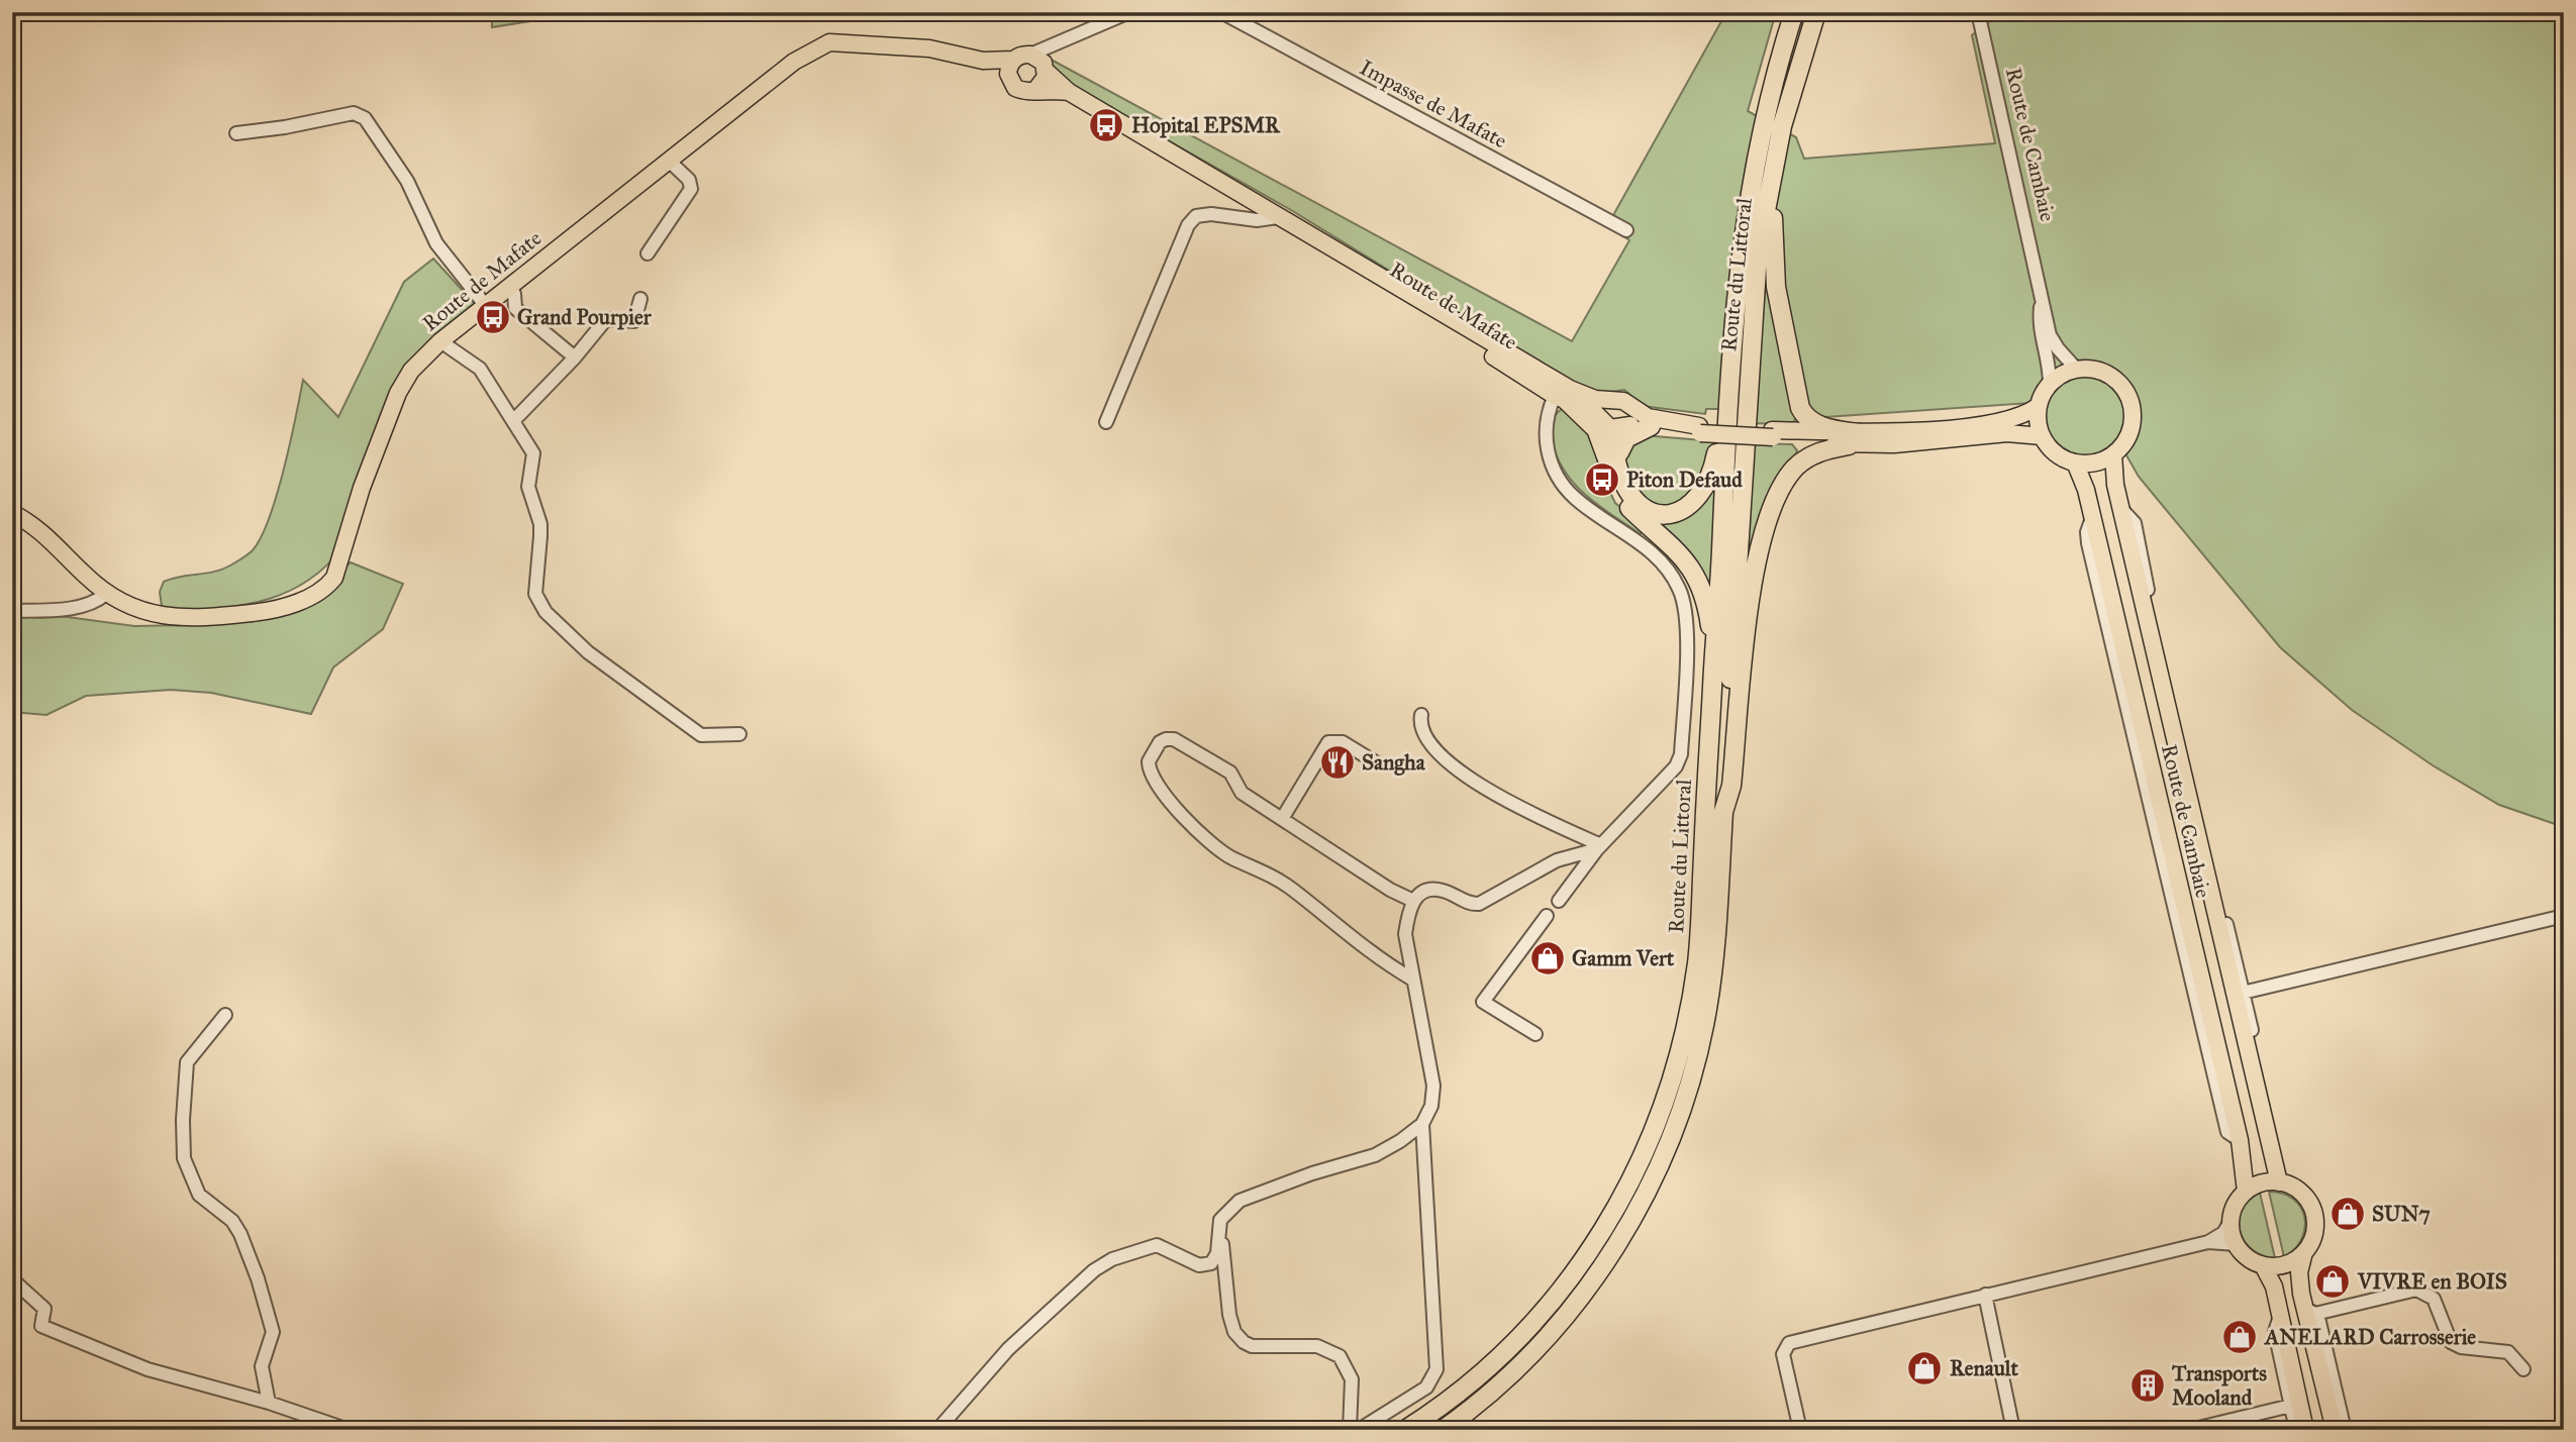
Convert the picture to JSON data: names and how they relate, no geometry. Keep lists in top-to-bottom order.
{
  "streets": {
    "highway": ["Route du Littoral"],
    "main road": ["Route de Cambaie", "Route de Mafate"],
    "street": ["Impasse de Mafate"]
  },
  "places": {
    "bus stop": ["Hopital EPSMR", "Grand Pourpier", "Piton Defaud"],
    "restaurant": ["Sangha"],
    "shop": [
      "Gamm Vert",
      "SUN7",
      "VIVRE en BOIS",
      "ANELARD Carrosserie",
      "Renault"
    ],
    "building": ["Transports Mooland"]
  }
}
